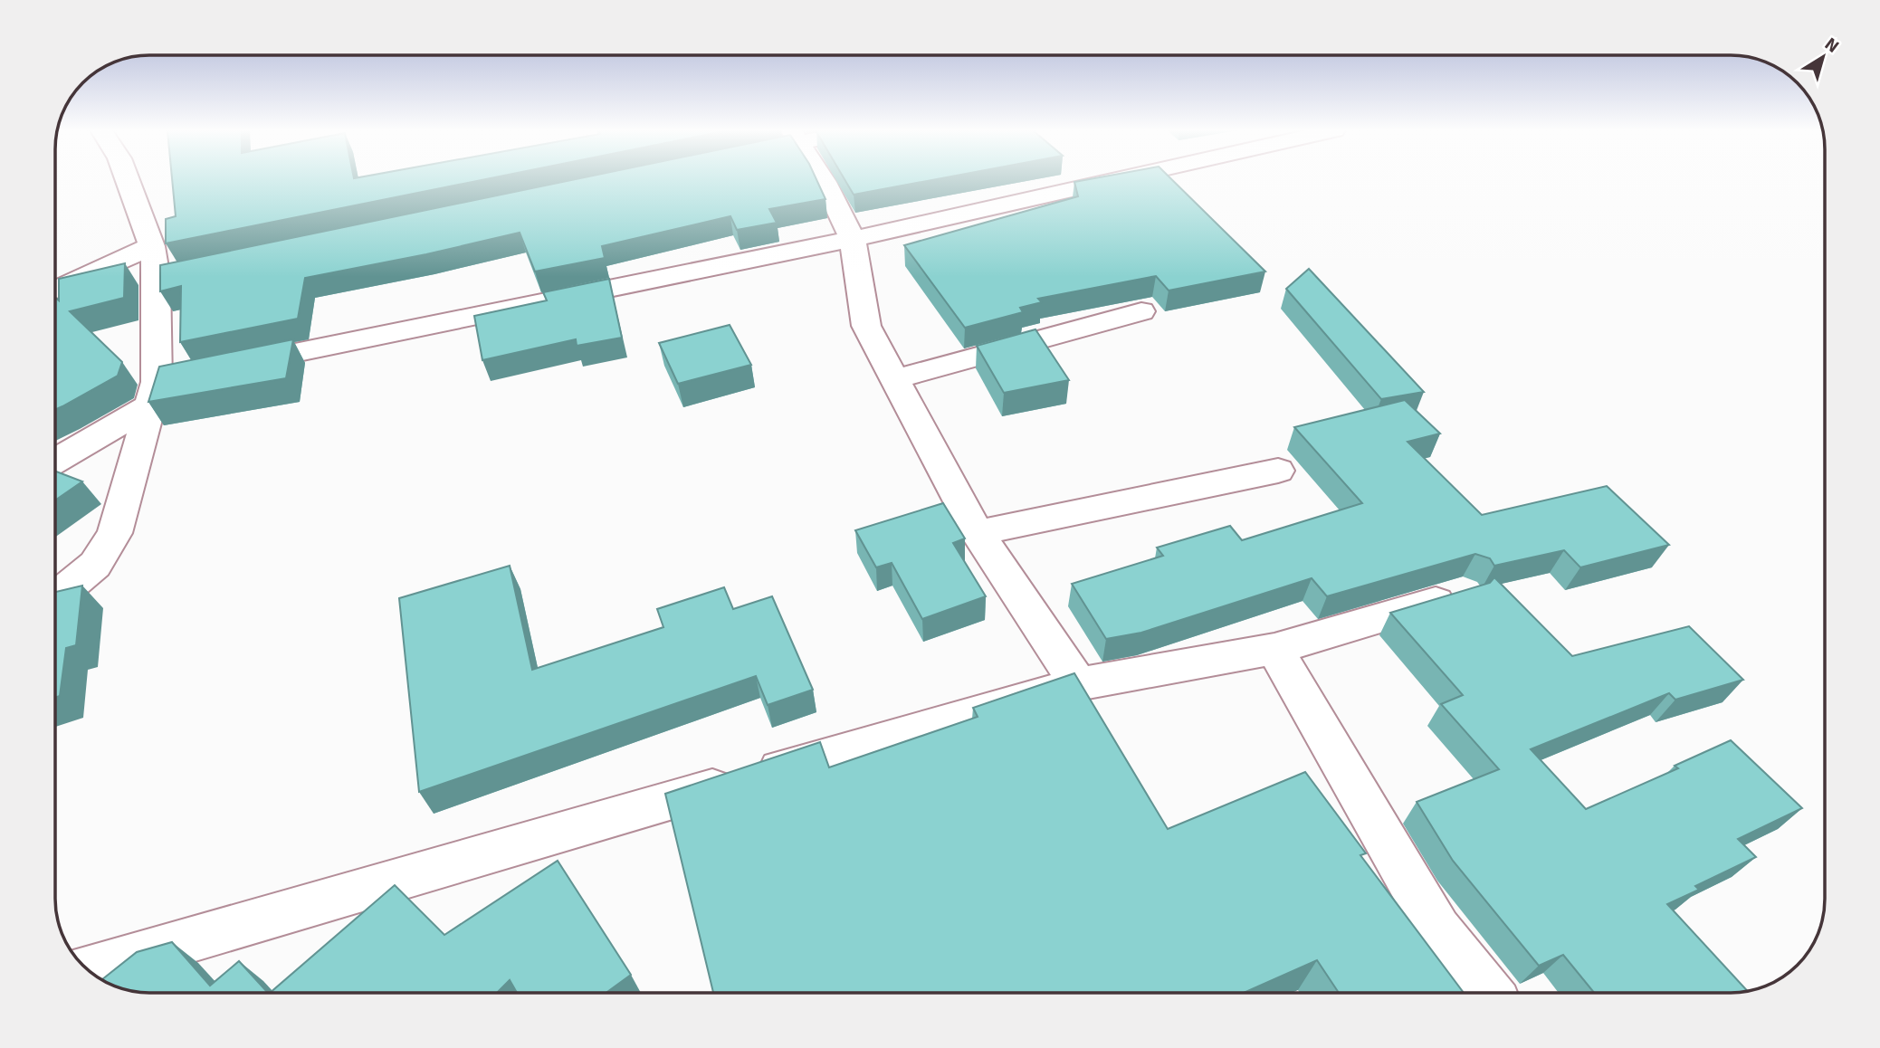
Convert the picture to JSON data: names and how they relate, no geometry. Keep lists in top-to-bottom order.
{
  "north": "top right"
}
